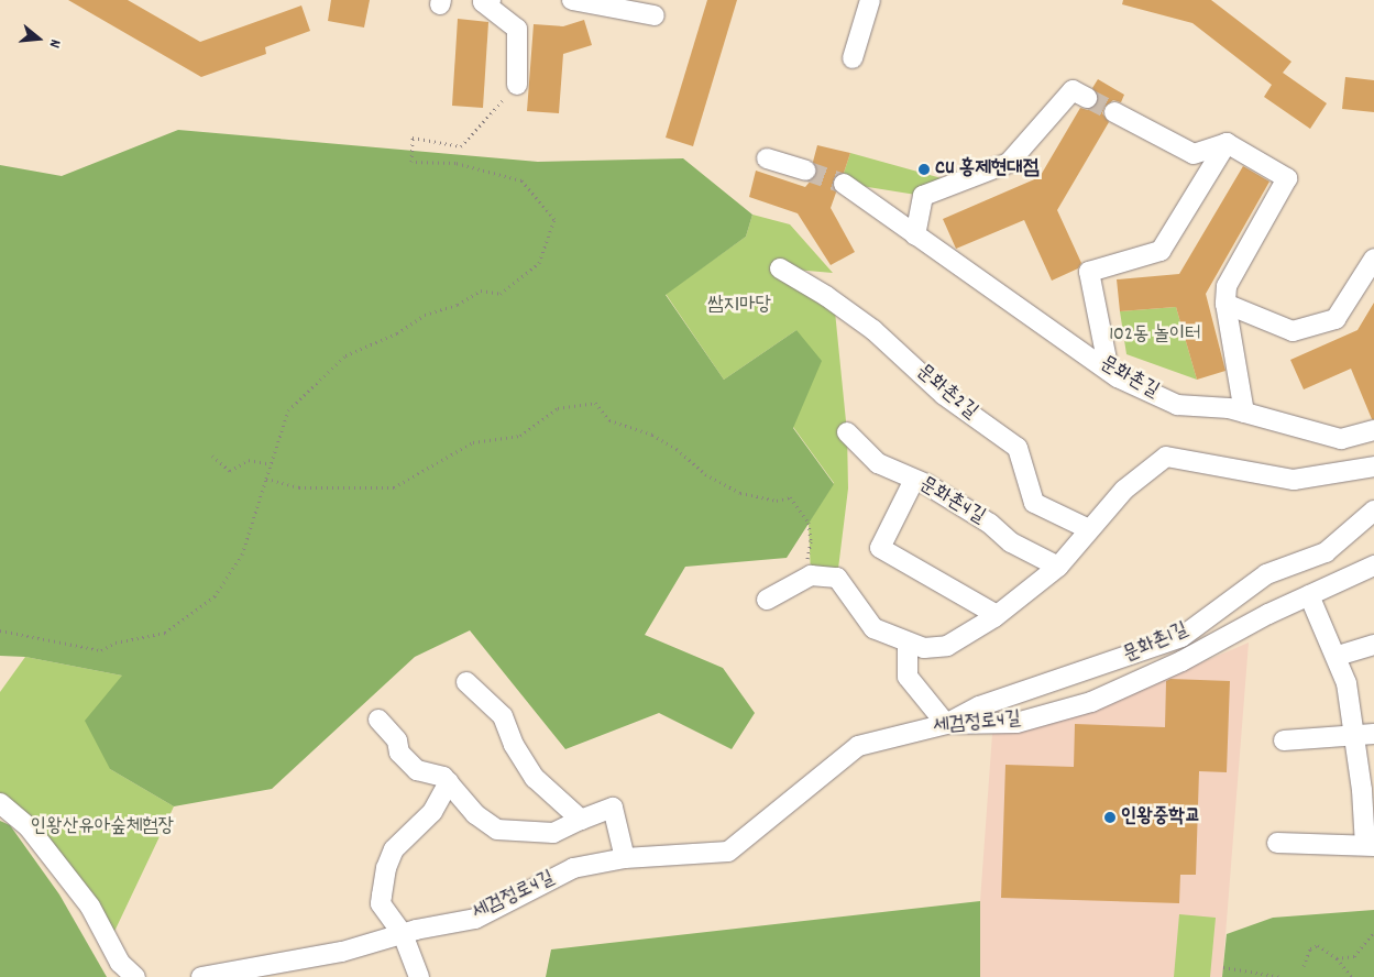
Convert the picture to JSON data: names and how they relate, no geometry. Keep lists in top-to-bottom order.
{
  "streets": {
    "street": [
      "문화촌길",
      "문화촌2길",
      "문화촌4길",
      "문화촌1길",
      "세검정로4길"
    ]
  },
  "crossings": [
    ["문화촌1길", "세검정로4길"]
  ],
  "parks": ["쌈지마당", "102동 놀이터", "인왕산유아숲체험장"],
  "places": ["CU 홍제현대점", "인왕중학교"],
  "north": "right"
}
